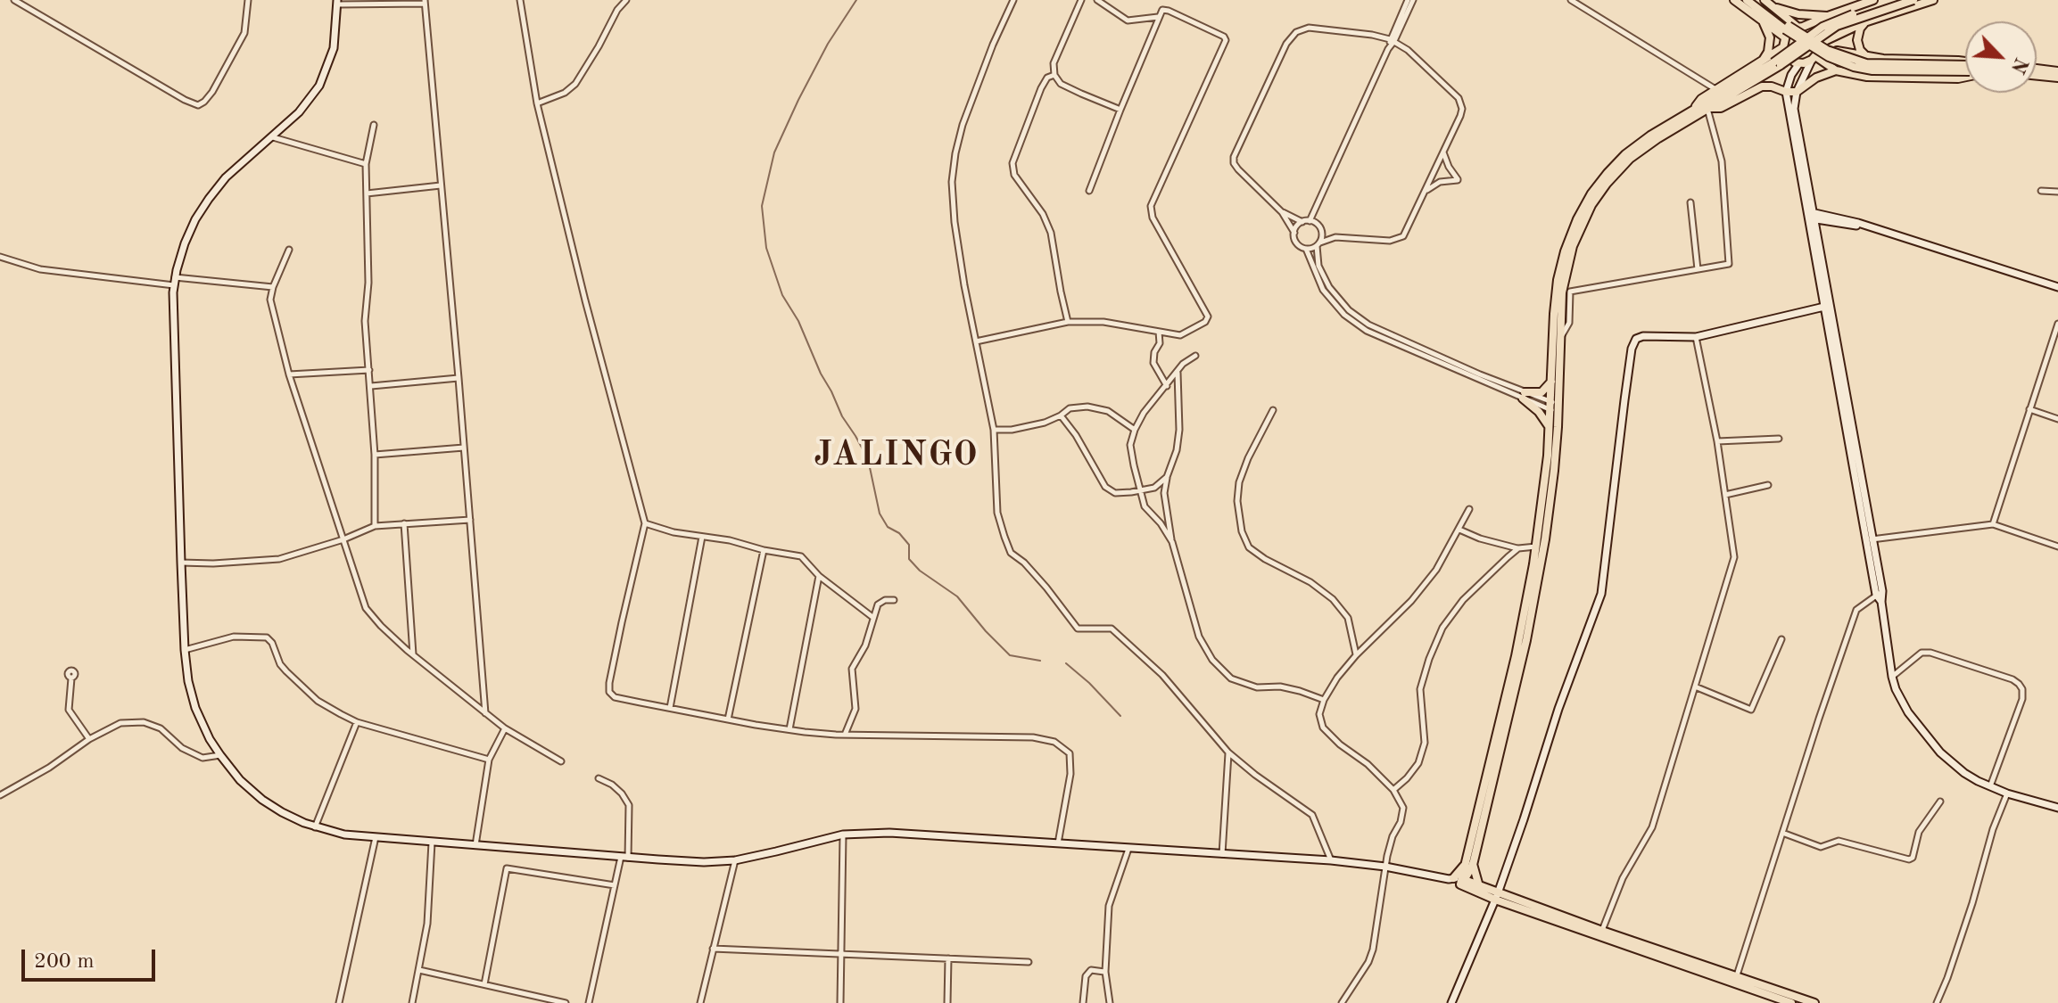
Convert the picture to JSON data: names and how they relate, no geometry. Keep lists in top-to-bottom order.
{
  "districts": ["JALINGO"],
  "scale_bar": "200 m",
  "north": "bottom right"
}
